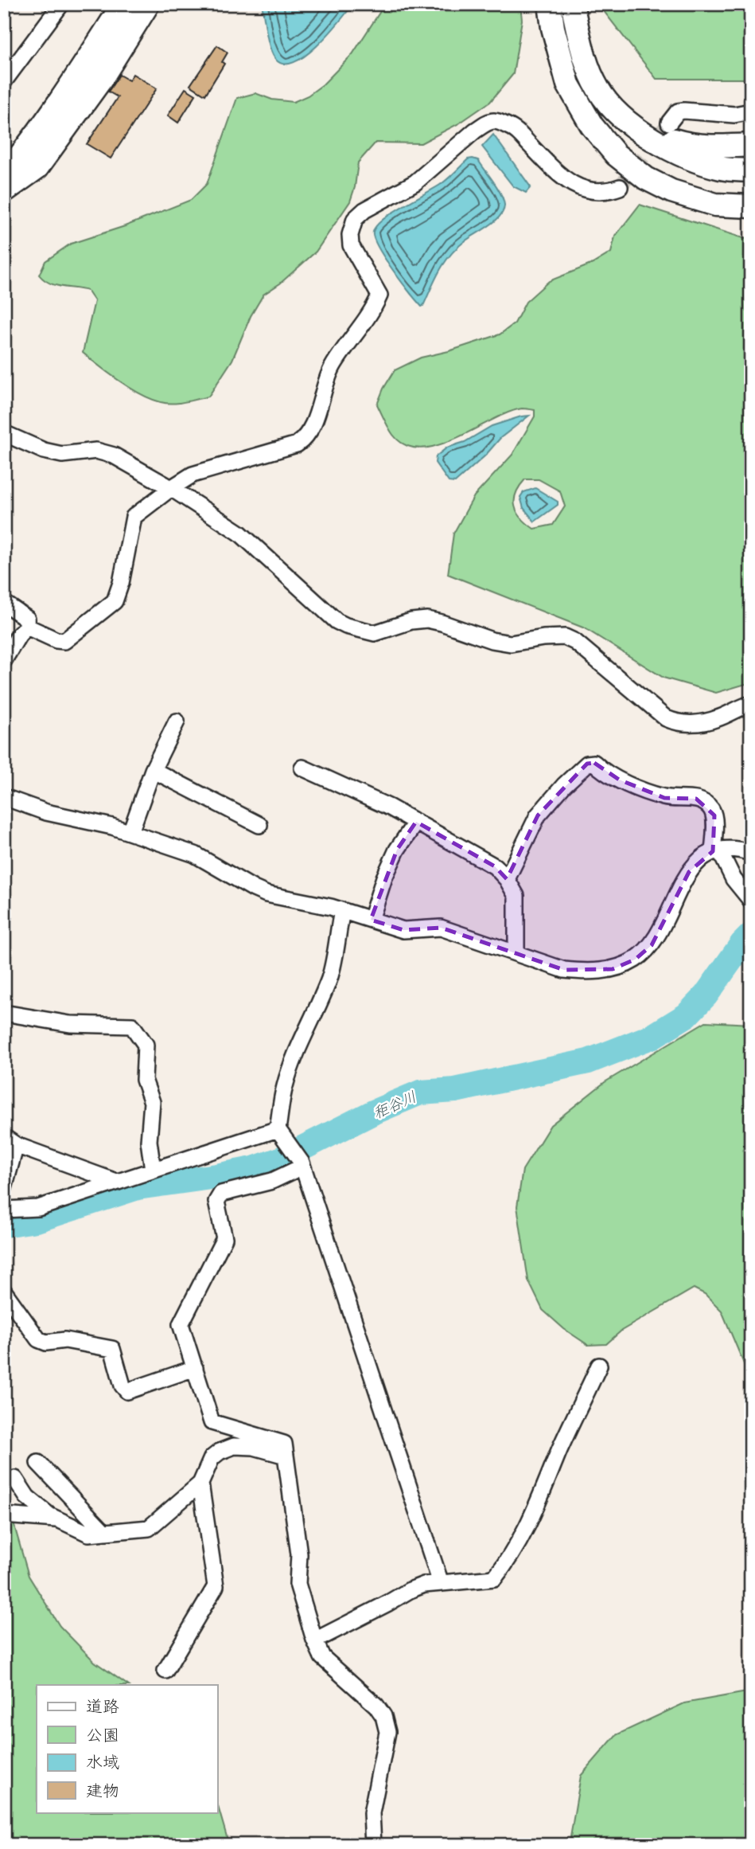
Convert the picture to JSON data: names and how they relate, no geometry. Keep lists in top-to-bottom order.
{
  "water": ["秬谷川"],
  "legend": [
    "道路",
    "公園",
    "水域",
    "建物"
  ]
}
